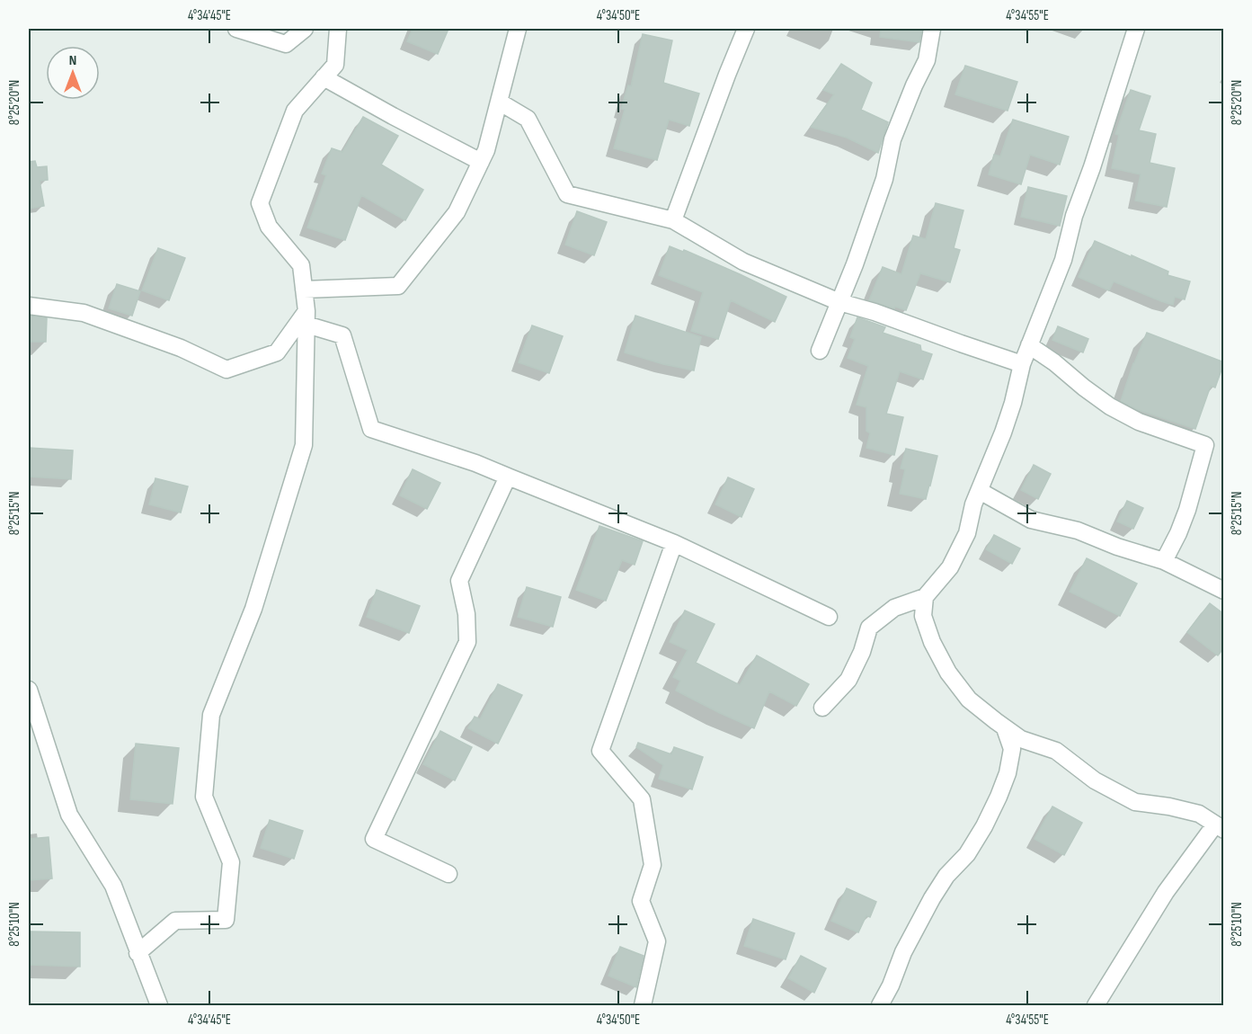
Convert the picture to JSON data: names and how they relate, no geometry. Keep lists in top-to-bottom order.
{
  "north": "top",
  "coordinates": [
    "4°34'45\"E",
    "4°34'50\"E",
    "4°34'55\"E",
    "8°25'20\"N",
    "8°25'15\"N",
    "8°25'10\"N"
  ]
}
